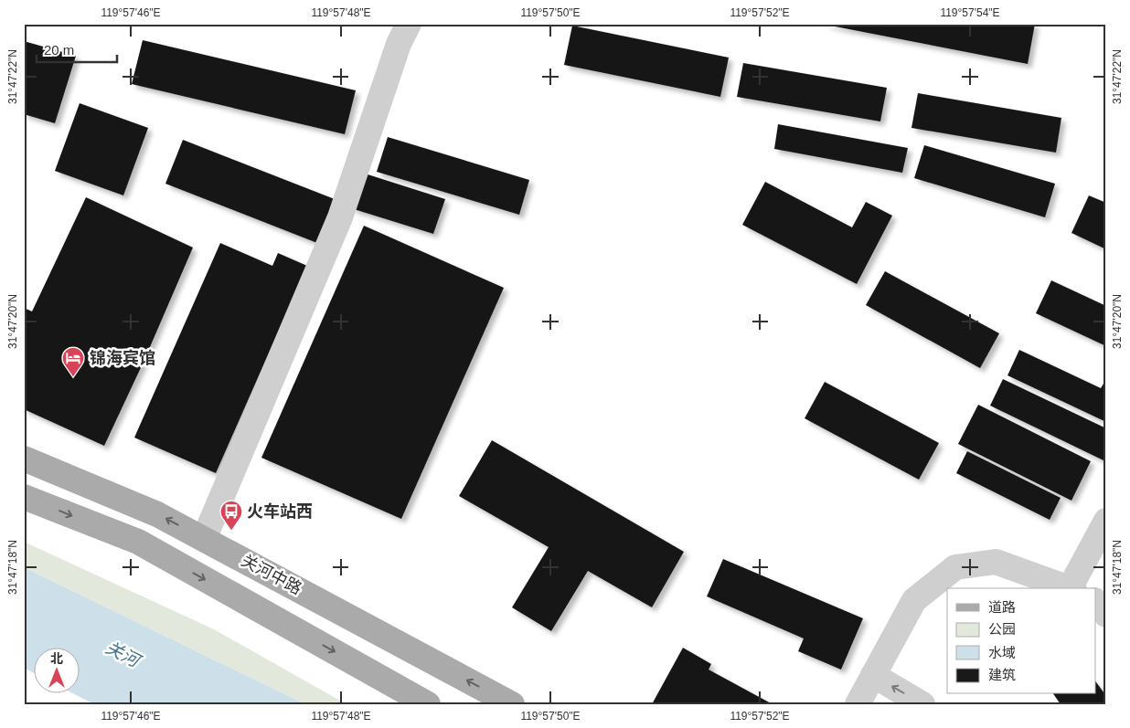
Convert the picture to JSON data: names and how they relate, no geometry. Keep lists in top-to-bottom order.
{
  "streets": {
    "main road": ["关河中路"]
  },
  "water": ["关河"],
  "places": {
    "hotel": ["锦海宾馆"],
    "bus stop": ["火车站西"]
  },
  "legend": [
    "道路",
    "公园",
    "水域",
    "建筑"
  ],
  "scale_bar": "20 m",
  "north": "top",
  "coordinates": [
    "119°57'46\"E",
    "119°57'48\"E",
    "119°57'50\"E",
    "119°57'52\"E",
    "119°57'54\"E",
    "31°47'22\"N",
    "31°47'20\"N",
    "31°47'18\"N"
  ]
}
